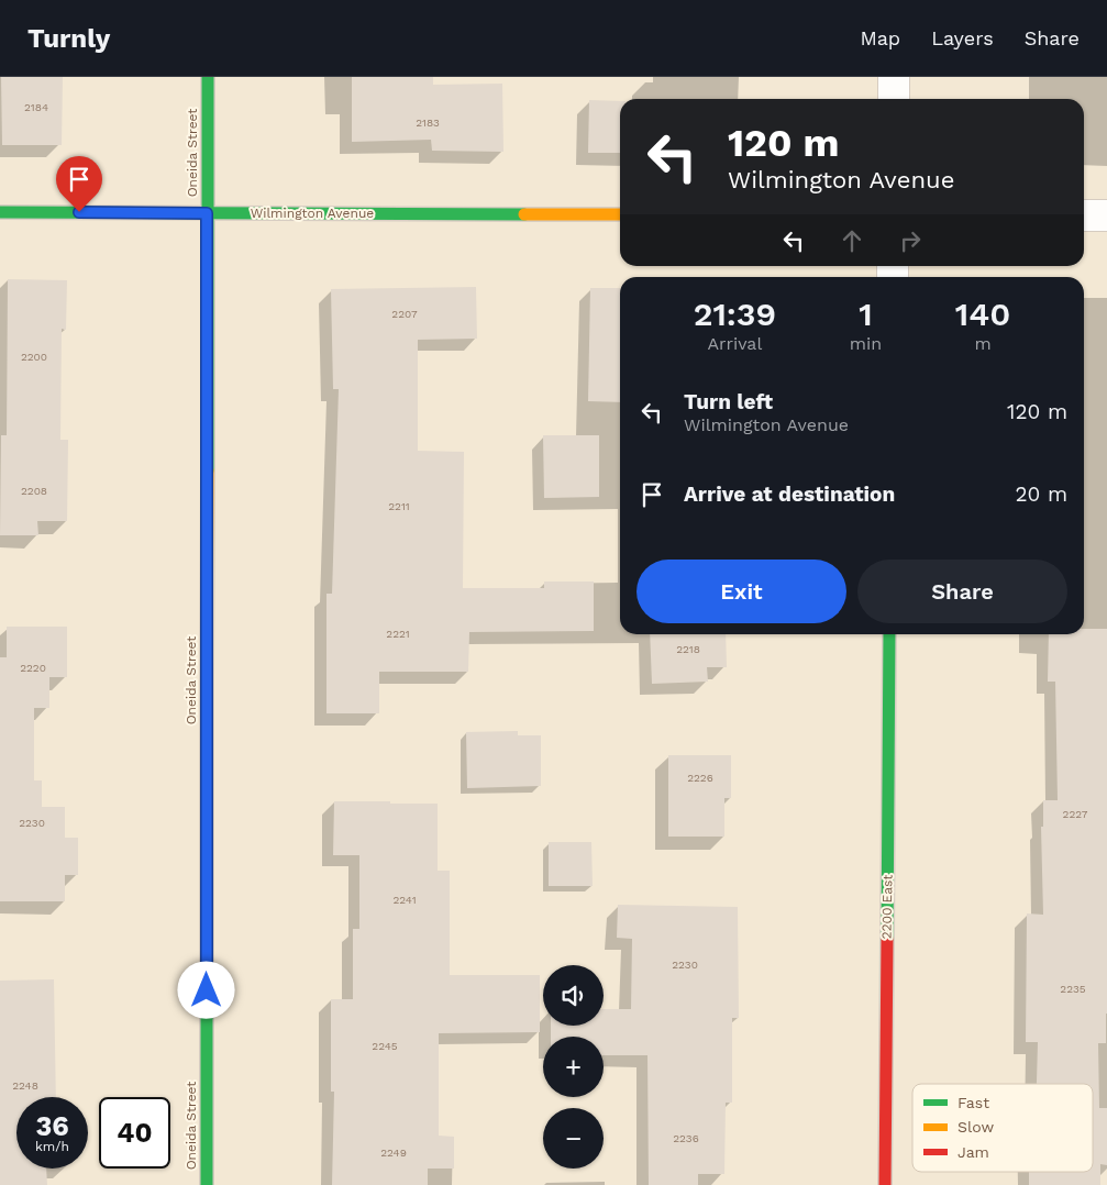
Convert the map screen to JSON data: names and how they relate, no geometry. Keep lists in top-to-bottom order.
{
  "streets": {
    "street": ["Oneida Street", "Wilmington Avenue", "2200 East"]
  },
  "crossings": [
    ["Oneida Street", "Wilmington Avenue"]
  ],
  "house_numbers": [
    "2184",
    "2183",
    "2207",
    "2200",
    "2208",
    "2211",
    "2221",
    "2218",
    "2220",
    "2226",
    "2227",
    "2230",
    "2241",
    "2230",
    "2235",
    "2245",
    "2248",
    "2236",
    "2249"
  ],
  "legend": ["Fast", "Slow", "Jam"],
  "page": {
    "header": "Turnly",
    "nav": ["Map", "Layers", "Share"],
    "turn": ["120 m", "Wilmington Avenue"],
    "eta": [
      "21:39",
      "Arrival",
      "1",
      "min",
      "140",
      "m"
    ],
    "list": [
      {
        "name": "Turn left",
        "note": "Wilmington Avenue",
        "value": "120 m"
      },
      {
        "name": "Arrive at destination",
        "value": "20 m"
      }
    ],
    "buttons": ["Exit", "Share"],
    "map_buttons": ["+", "−"],
    "speed": "36 km/h",
    "limit": "40"
  }
}
